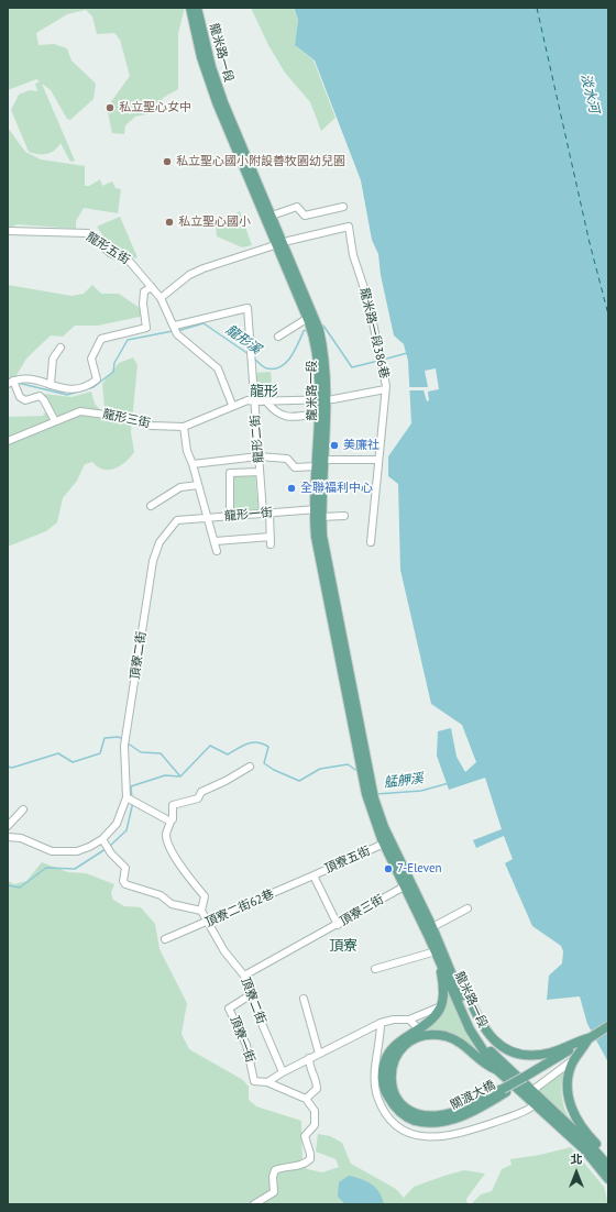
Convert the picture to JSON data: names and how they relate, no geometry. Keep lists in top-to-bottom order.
{
  "streets": {
    "main road": ["龍米路一段", "關渡大橋"],
    "street": [
      "龍形五街",
      "龍米路一段386巷",
      "龍形三街",
      "龍形二街",
      "龍形一街",
      "頂寮二街",
      "頂寮五街",
      "頂寮二街62巷",
      "頂寮三街",
      "頂寮一街"
    ]
  },
  "crossings": [
    ["龍米路一段", "龍米路一段386巷"],
    ["龍米路一段", "龍形三街"],
    ["龍米路一段", "龍形一街"],
    ["龍米路一段", "頂寮五街"],
    ["龍米路一段", "頂寮三街"],
    ["龍形五街", "龍形二街"],
    ["龍米路一段386巷", "龍形三街"],
    ["龍形三街", "龍形二街"],
    ["龍形二街", "龍形一街"],
    ["龍形一街", "頂寮二街"],
    ["頂寮二街", "頂寮二街62巷"],
    ["頂寮二街", "頂寮三街"],
    ["頂寮二街", "頂寮一街"],
    ["頂寮五街", "頂寮二街62巷"],
    ["頂寮五街", "頂寮三街"]
  ],
  "districts": ["龍形", "頂寮"],
  "water": ["淡水河", "龍形溪", "艋舺溪"],
  "places": [
    "私立聖心女中",
    "私立聖心國小附設善牧園幼兒園",
    "私立聖心國小",
    "美廉社",
    "全聯福利中心",
    "7-Eleven"
  ],
  "north": "top"
}
